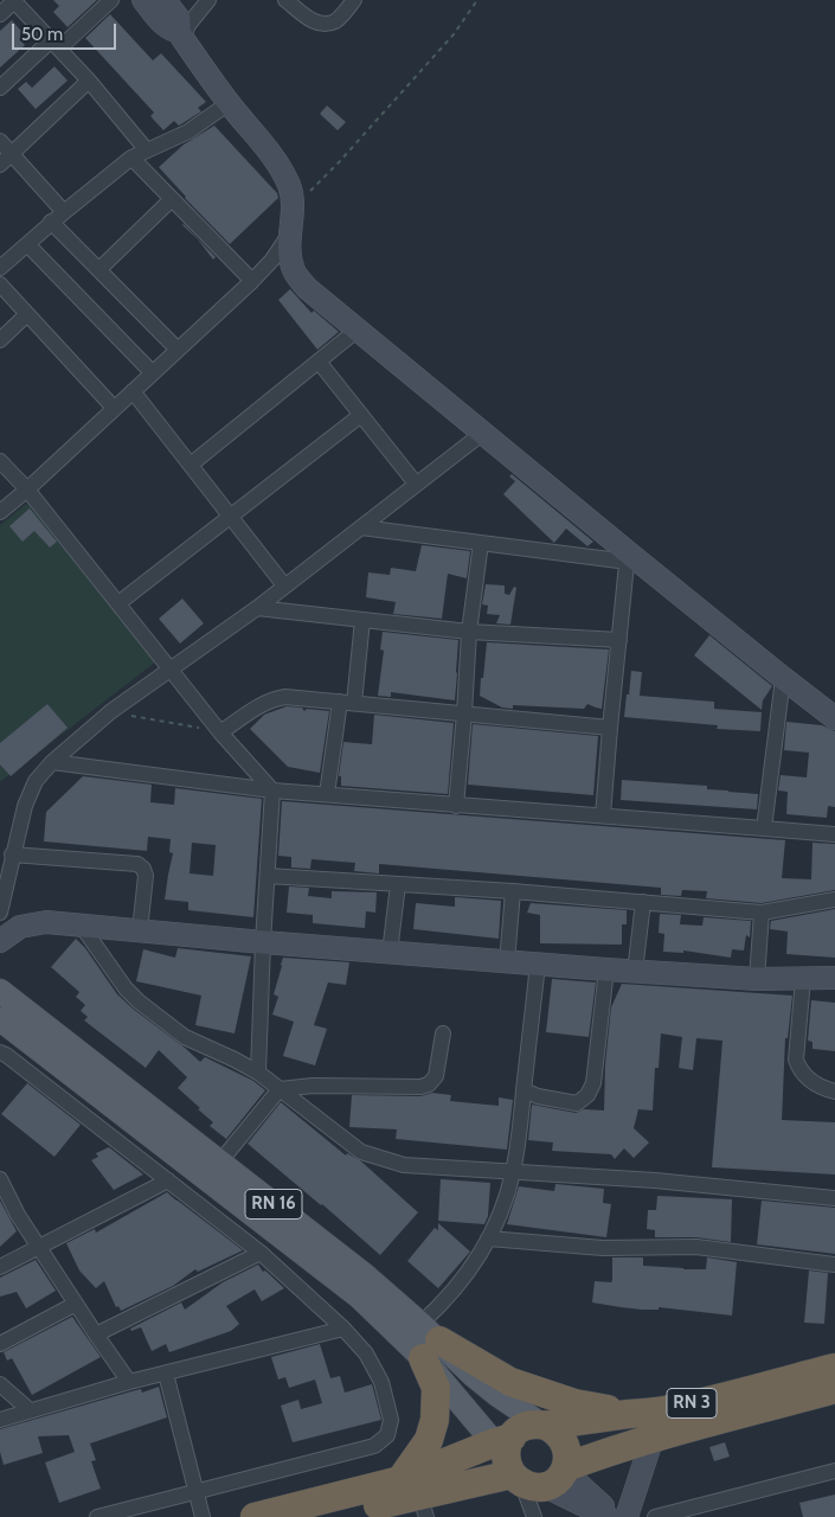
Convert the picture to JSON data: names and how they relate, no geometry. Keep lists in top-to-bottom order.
{
  "streets": {
    "highway": ["RN 3"],
    "main road": ["RN 16"]
  },
  "crossings": [
    ["RN 16", "RN 3"]
  ],
  "scale_bar": "50 m"
}
